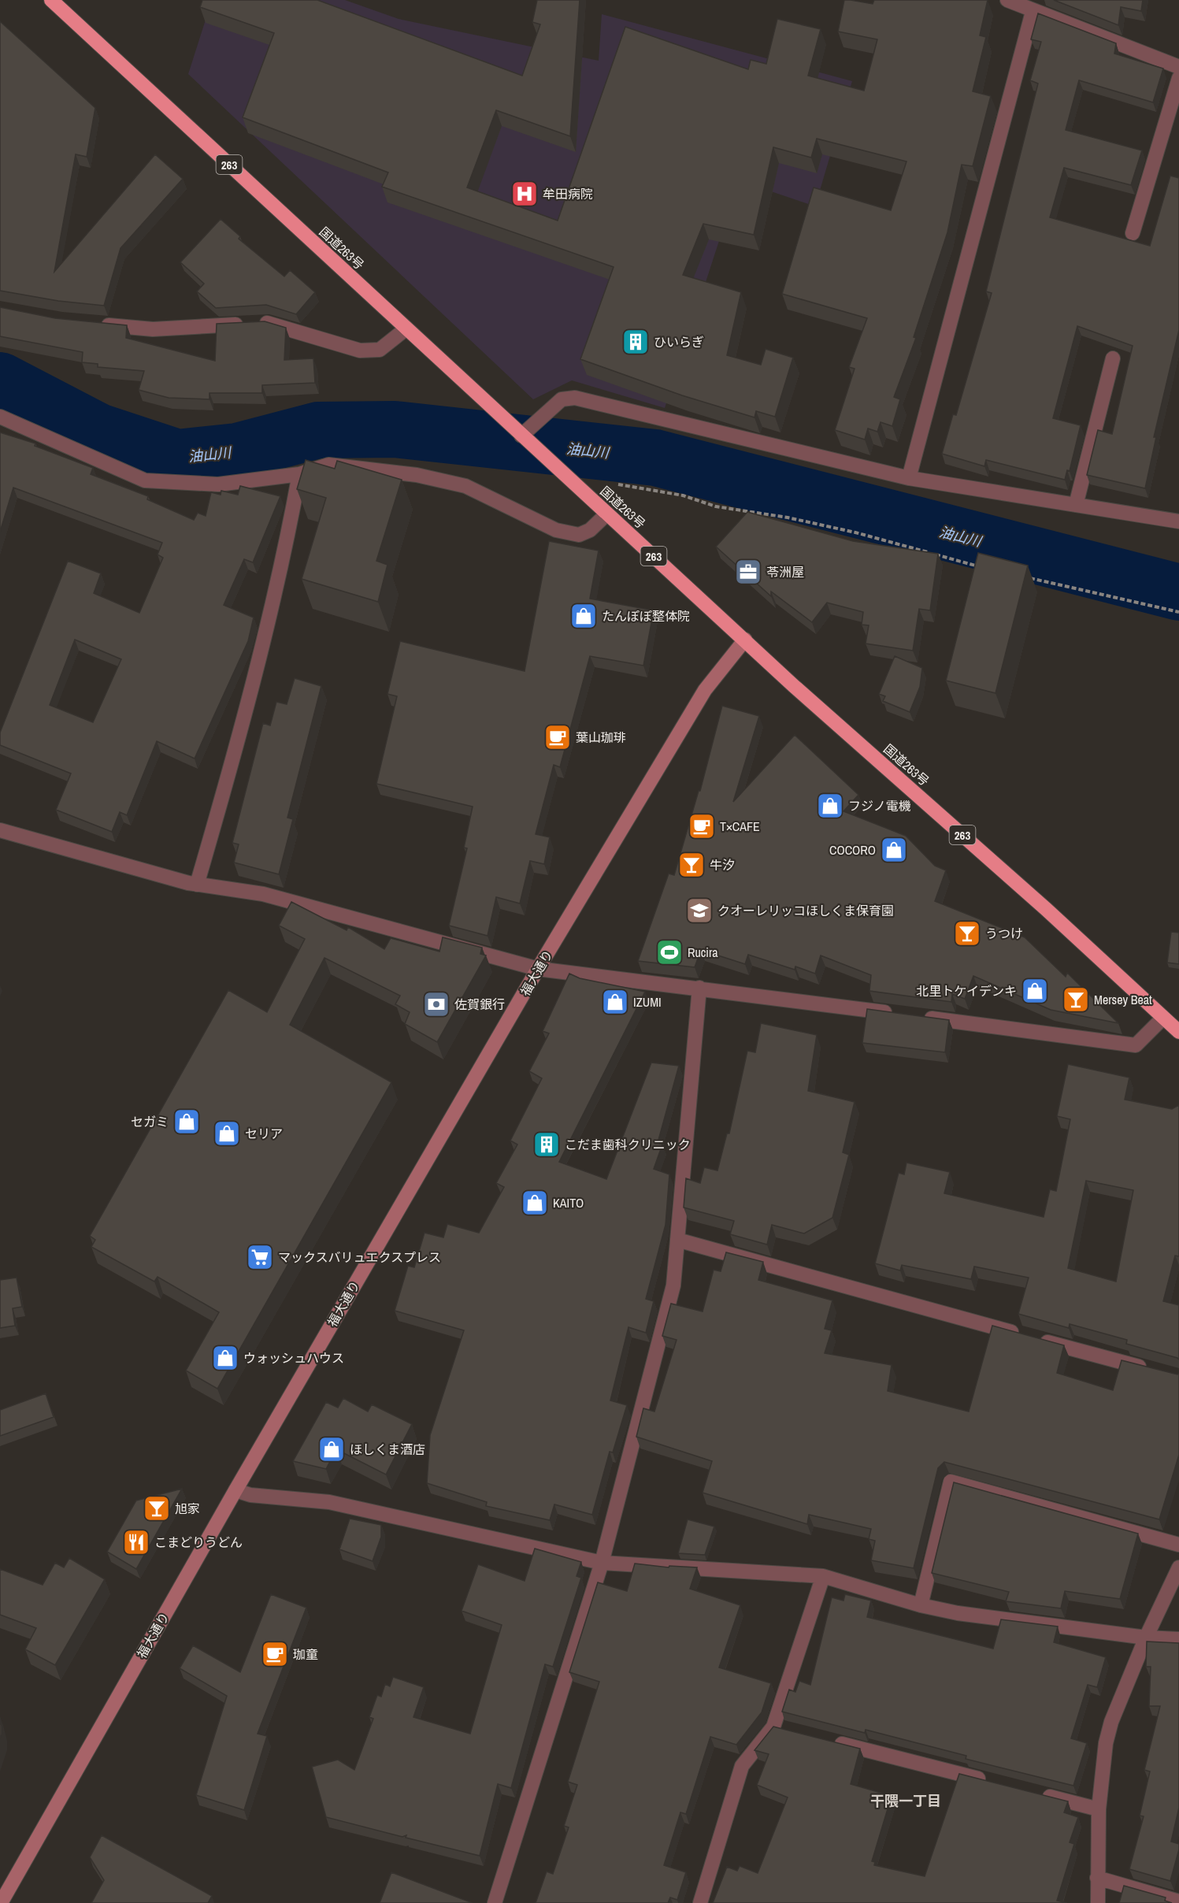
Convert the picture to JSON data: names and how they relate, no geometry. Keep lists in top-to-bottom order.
{
  "streets": {
    "highway": ["263", "国道263号"],
    "street": ["福大通り"]
  },
  "crossings": [
    ["国道263号", "福大通り"]
  ],
  "districts": ["干隈一丁目"],
  "water": ["油山川"],
  "places": {
    "hospital": ["牟田病院"],
    "building": ["ひいらぎ", "こだま歯科クリニック"],
    "office": ["苓洲屋"],
    "shop": [
      "たんぽぽ整体院",
      "フジノ電機",
      "COCORO",
      "北里トケイデンキ",
      "IZUMI",
      "セガミ",
      "セリア",
      "KAITO",
      "ウォッシュハウス",
      "ほしくま酒店"
    ],
    "cafe": ["葉山珈琲", "T×CAFE", "珈童"],
    "bar": [
      "牛汐",
      "うつけ",
      "Mersey Beat",
      "旭家"
    ],
    "school or university": ["クオーレリッコほしくま保育園"],
    "sports": ["Rucira"],
    "bank": ["佐賀銀行"],
    "supermarket": ["マックスバリュエクスプレス"],
    "restaurant": ["こまどりうどん"]
  }
}
